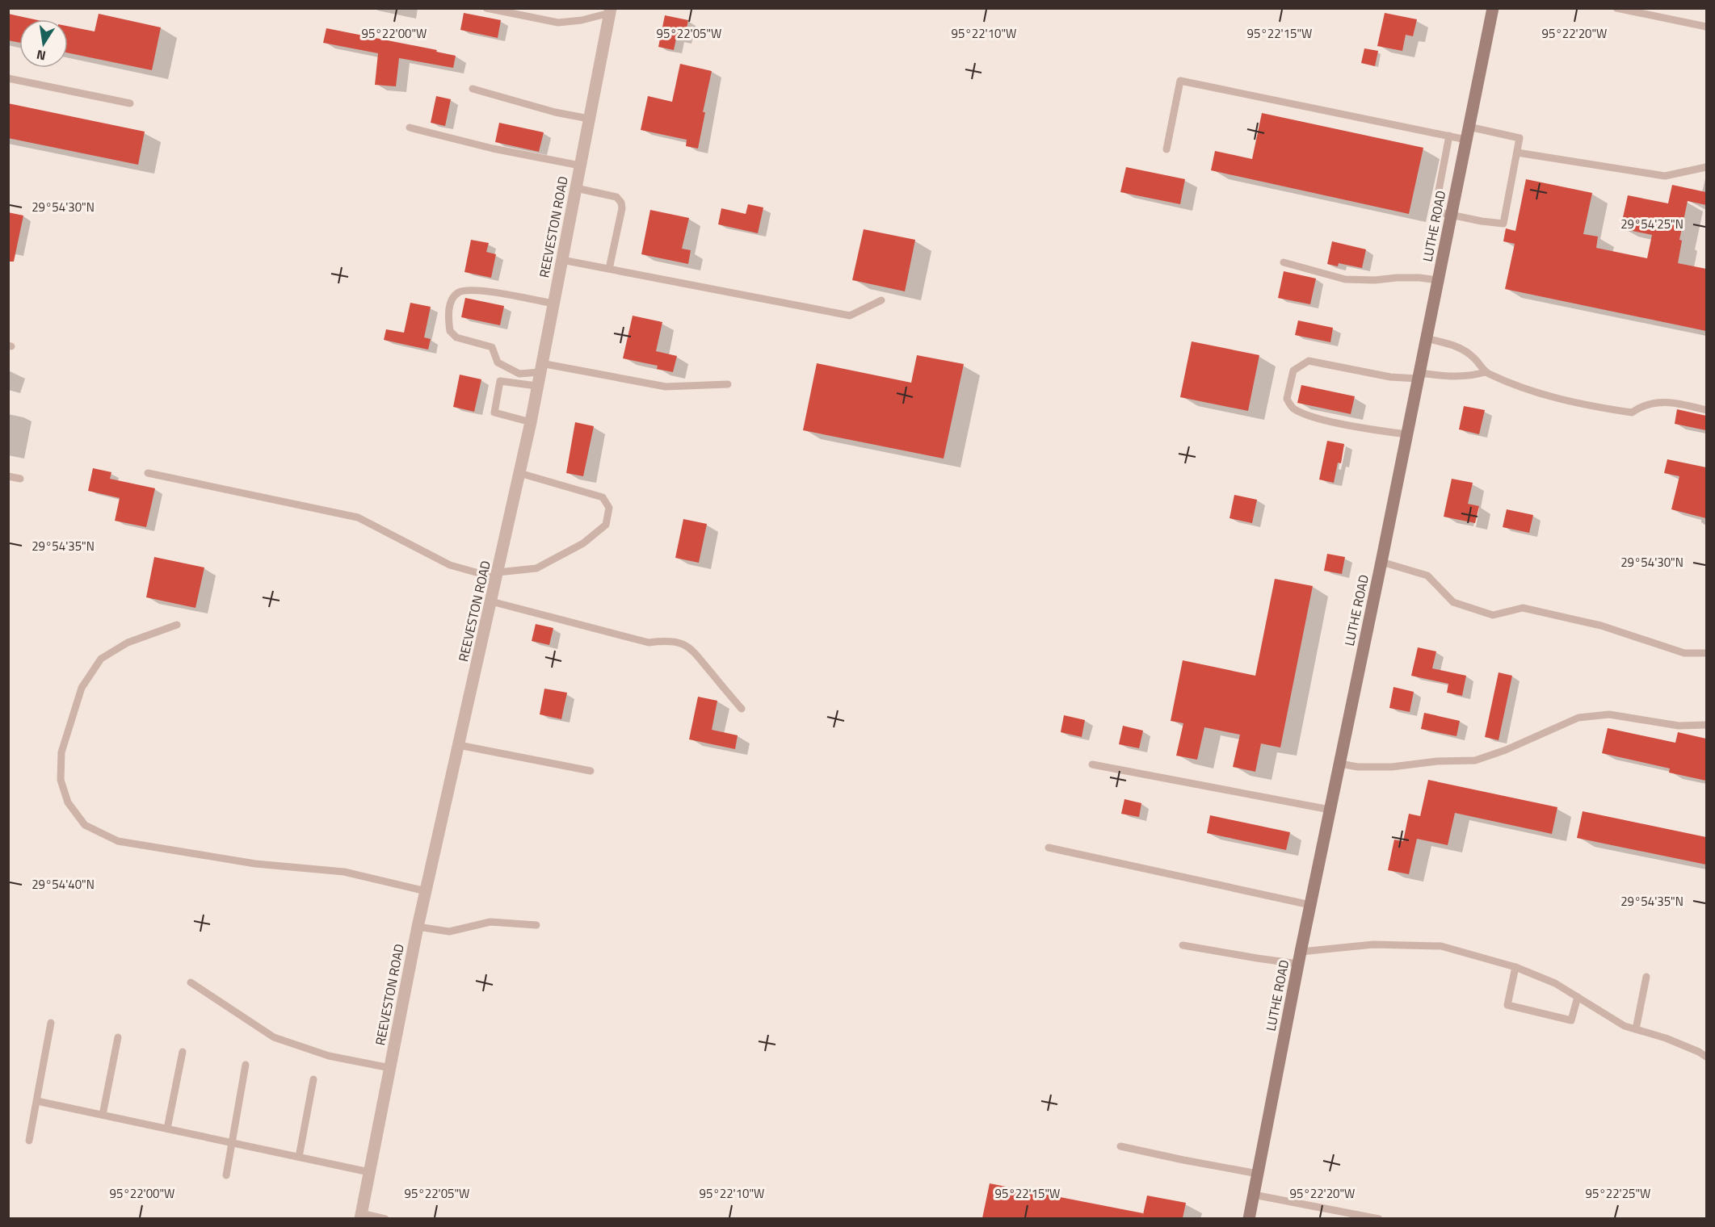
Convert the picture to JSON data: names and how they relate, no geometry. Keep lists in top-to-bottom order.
{
  "streets": {
    "street": ["LUTHE ROAD", "REEVESTON ROAD"]
  },
  "north": "bottom",
  "coordinates": [
    "95°22'00\"W",
    "95°22'05\"W",
    "95°22'10\"W",
    "95°22'15\"W",
    "95°22'20\"W",
    "29°54'30\"N",
    "29°54'25\"N",
    "29°54'35\"N",
    "29°54'40\"N",
    "95°22'25\"W"
  ]
}
